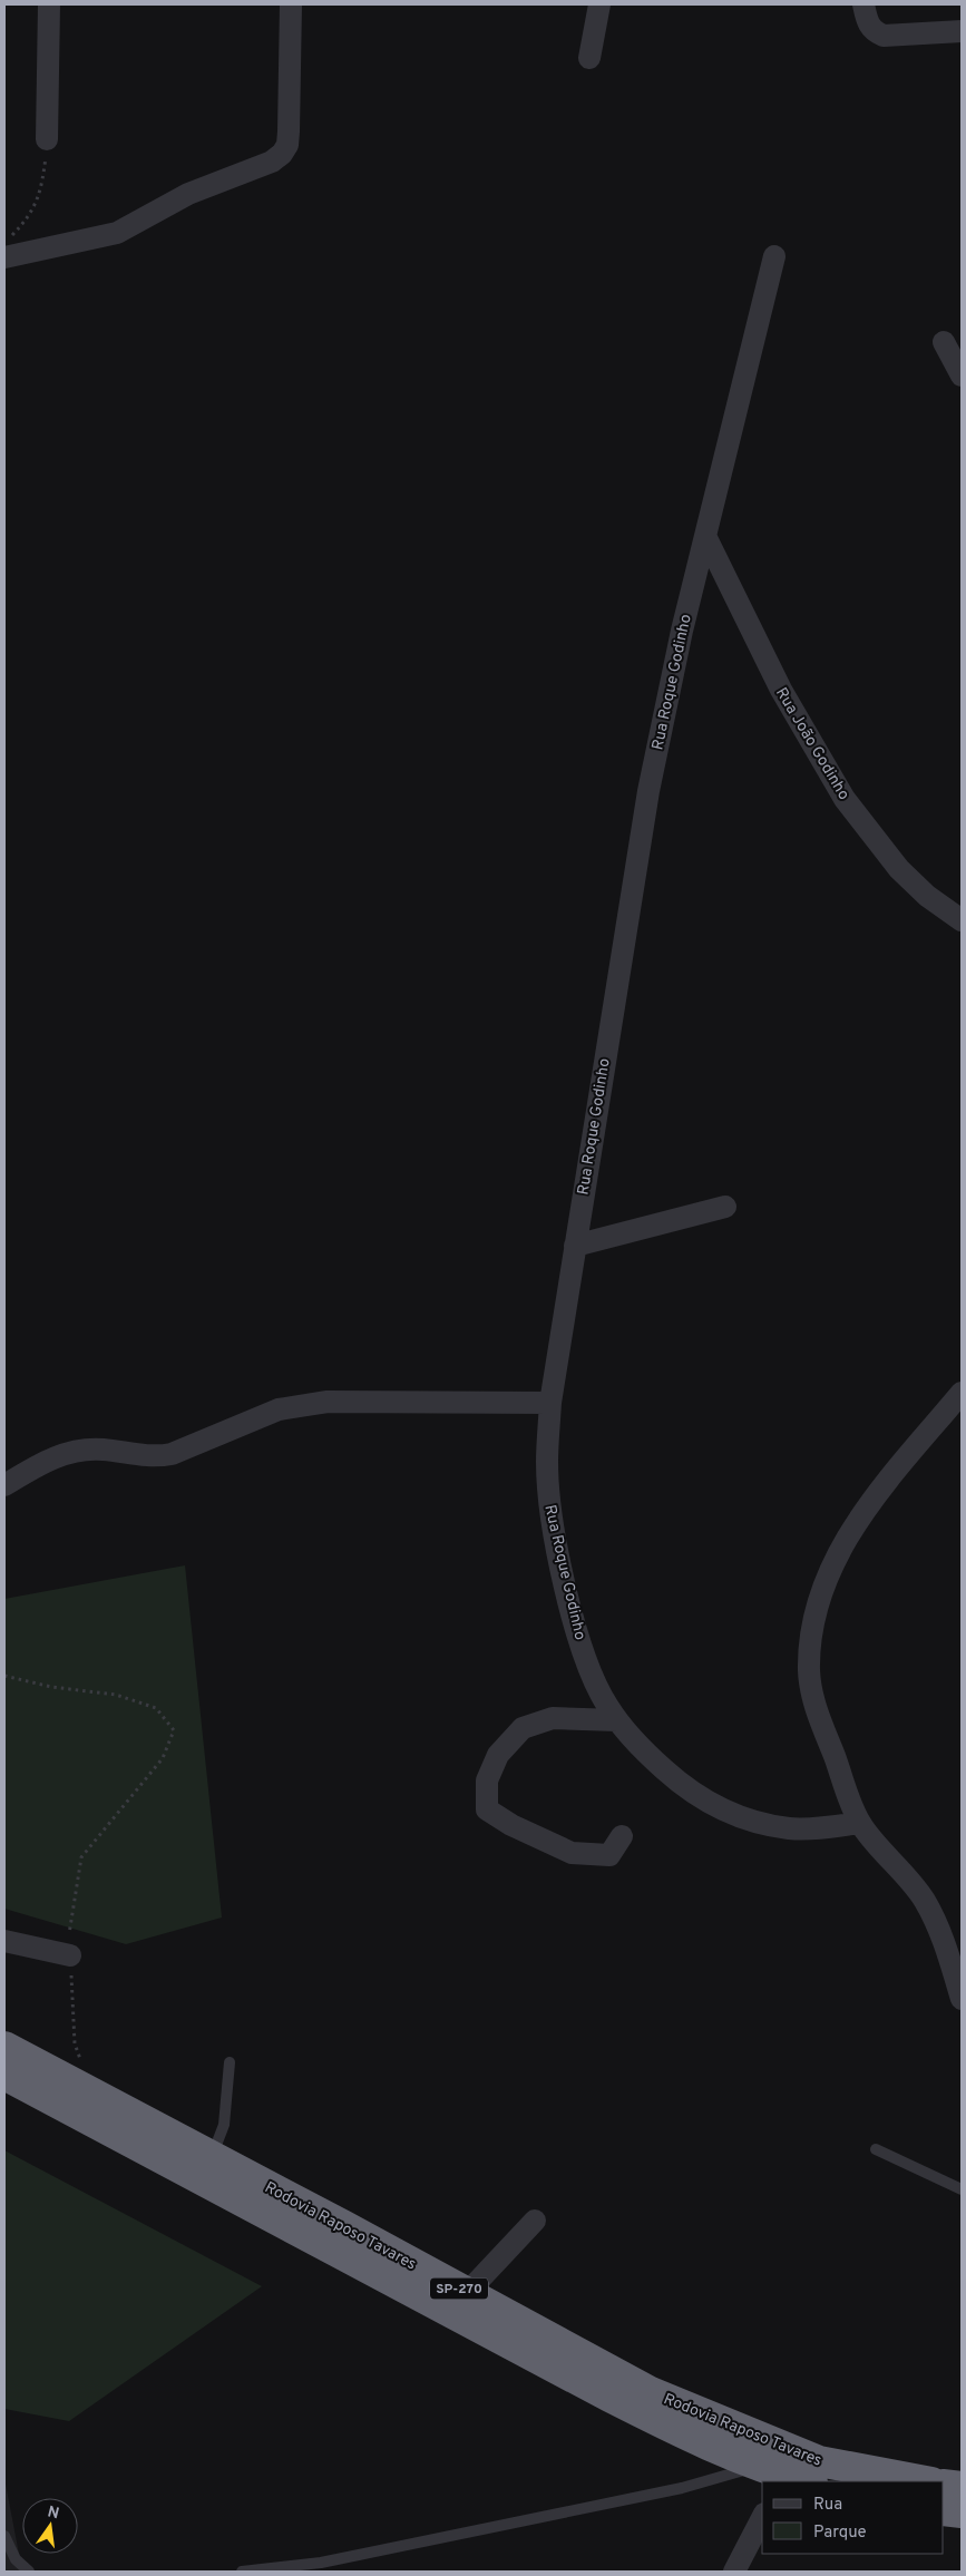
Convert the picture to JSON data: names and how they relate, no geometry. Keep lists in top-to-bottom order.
{
  "streets": {
    "highway": ["Rodovia Raposo Tavares", "SP-270"],
    "street": ["Rua Roque Godinho", "Rua João Godinho"]
  },
  "crossings": [
    ["Rua Roque Godinho", "Rua João Godinho"]
  ],
  "legend": ["Rua", "Parque"],
  "north": "top"
}
